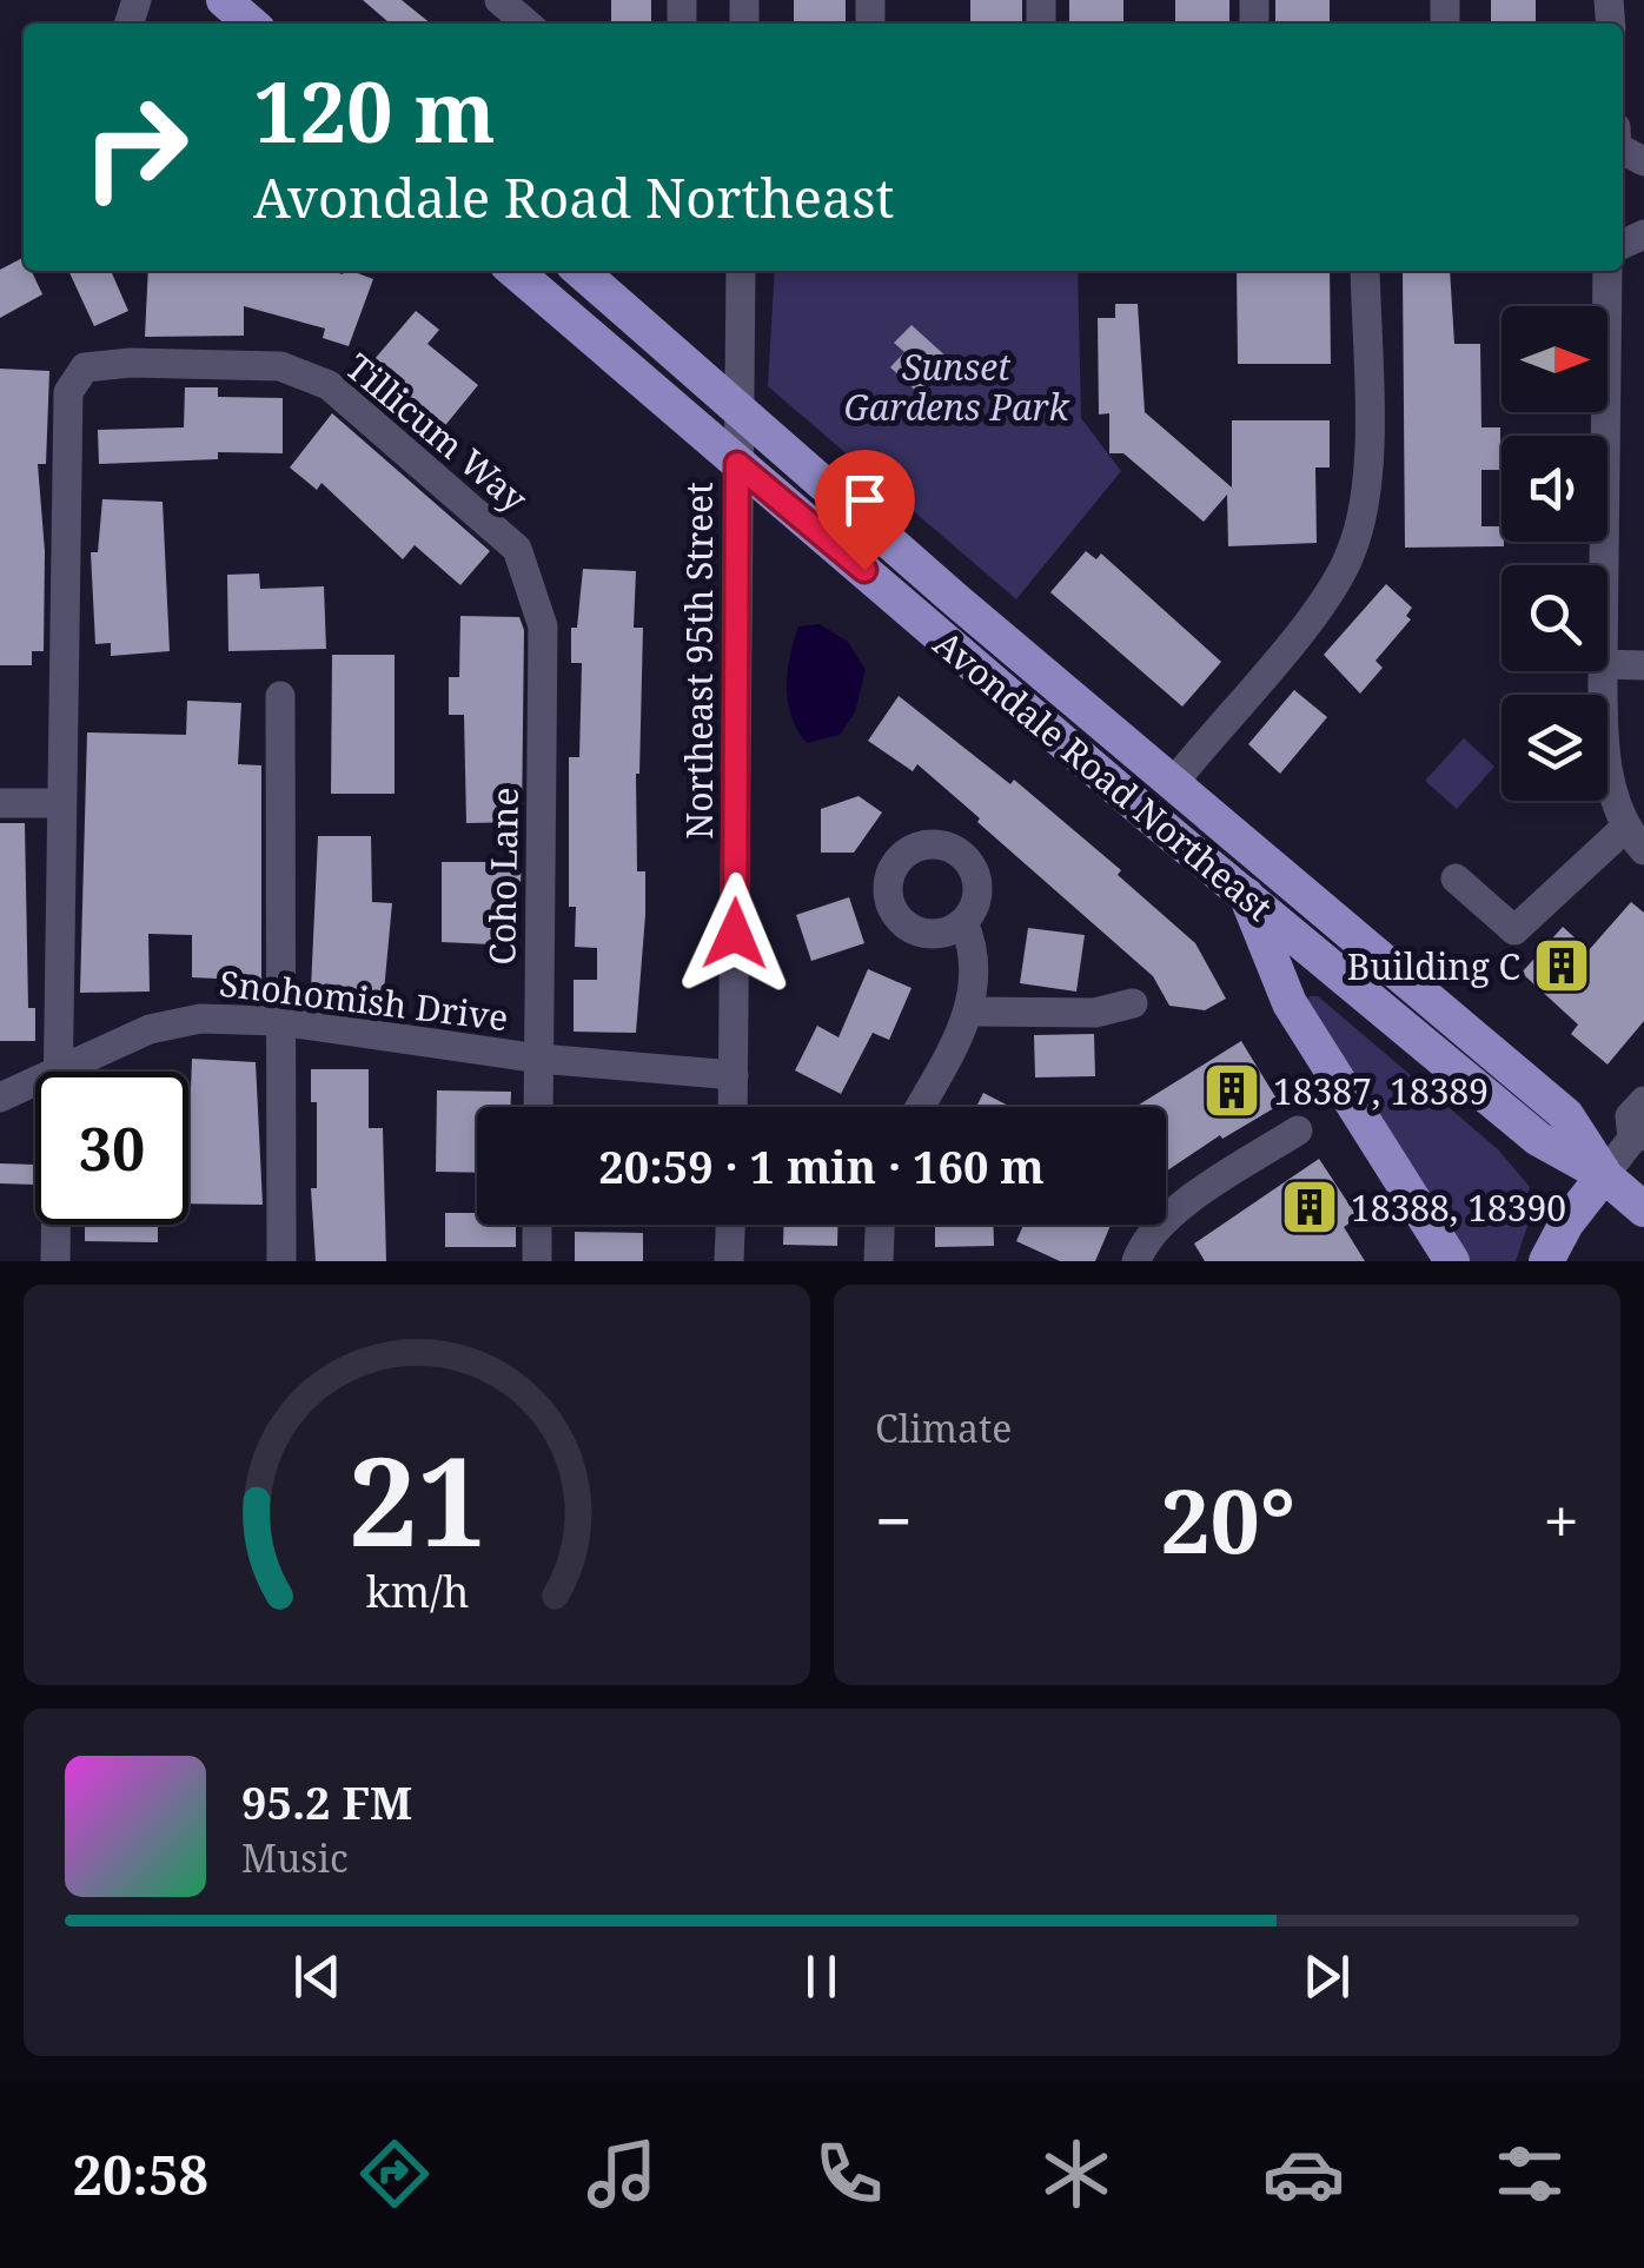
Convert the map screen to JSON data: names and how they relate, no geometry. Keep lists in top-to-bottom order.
{
  "streets": {
    "main road": ["Avondale Road Northeast"],
    "street": [
      "Tillicum Way",
      "Northeast 95th Street",
      "Coho Lane",
      "Snohomish Drive"
    ]
  },
  "crossings": [
    ["Tillicum Way", "Coho Lane"],
    ["Northeast 95th Street", "Avondale Road Northeast"],
    ["Northeast 95th Street", "Snohomish Drive"],
    ["Coho Lane", "Snohomish Drive"]
  ],
  "parks": ["Sunset Gardens Park"],
  "places": {
    "building": ["Building C", "18387, 18389", "18388, 18390"]
  },
  "north": "right",
  "page": {
    "turn": ["120 m", "Avondale Road Northeast"],
    "limit": "30",
    "trip": "20:59 · 1 min · 160 m",
    "tile": "Climate",
    "heat": ["−", "20°", "+"],
    "song": ["95.2 FM", "Music"],
    "tabs": "20:58",
    "gauge": ["21", "km/h"]
  }
}
